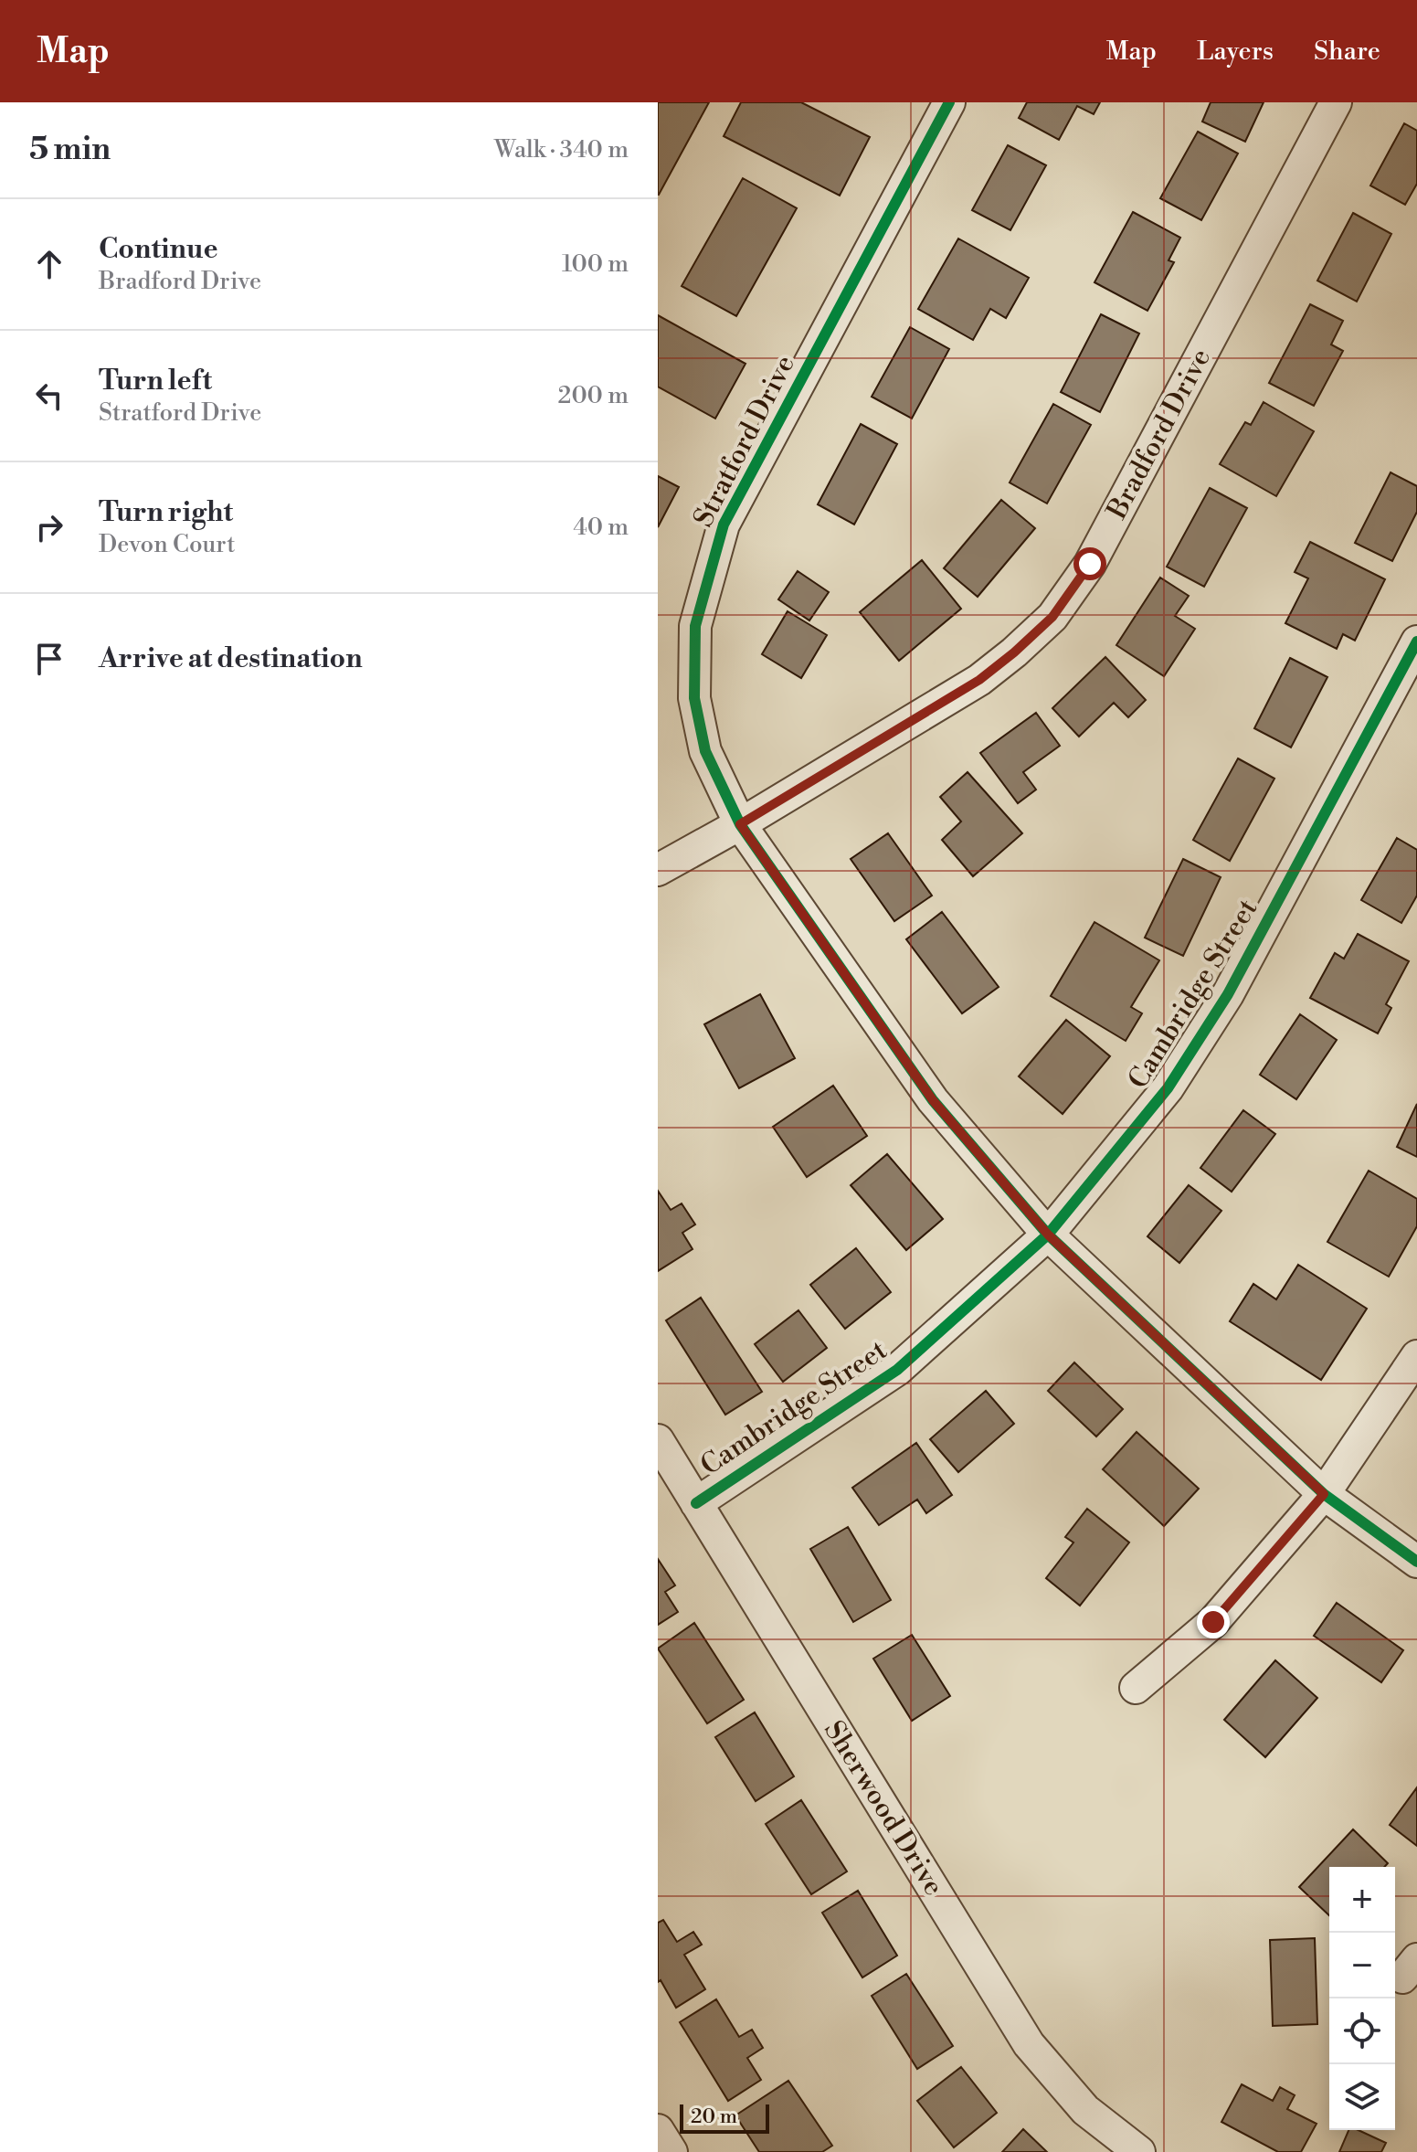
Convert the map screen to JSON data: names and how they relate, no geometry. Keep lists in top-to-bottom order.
{
  "streets": {
    "street": [
      "Bradford Drive",
      "Stratford Drive",
      "Cambridge Street",
      "Sherwood Drive"
    ]
  },
  "crossings": [
    ["Bradford Drive", "Stratford Drive"],
    ["Stratford Drive", "Cambridge Street"],
    ["Cambridge Street", "Sherwood Drive"]
  ],
  "scale_bar": "20 m",
  "page": {
    "header": "Map",
    "nav": ["Map", "Layers", "Share"],
    "heading": ["5 min", "Walk · 340 m"],
    "list": [
      ["Continue", "Bradford Drive", "100 m"],
      ["Turn left", "Stratford Drive", "200 m"],
      ["Turn right", "Devon Court", "40 m"],
      "Arrive at destination"
    ],
    "map_buttons": ["+", "−"],
    "scale": "20 m"
  }
}
